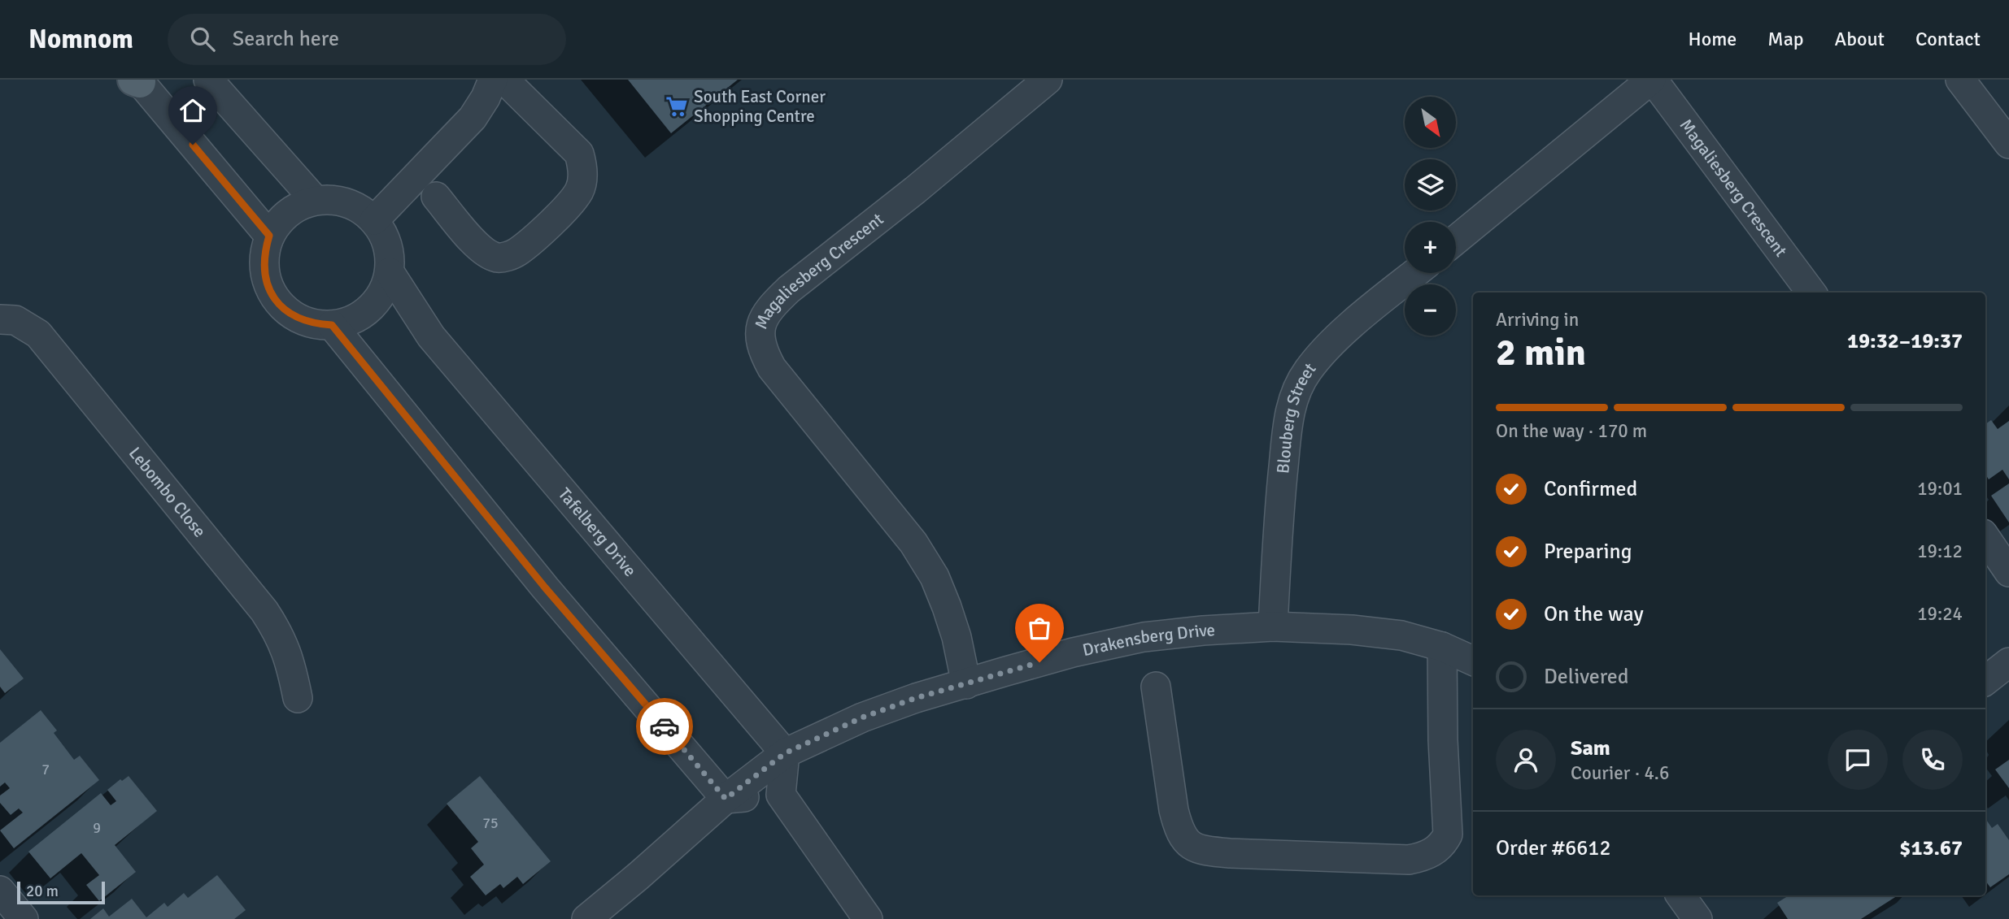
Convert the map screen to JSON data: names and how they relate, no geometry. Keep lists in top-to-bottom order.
{
  "streets": {
    "street": [
      "Magaliesberg Crescent",
      "Blouberg Street",
      "Lebombo Close",
      "Tafelberg Drive",
      "Drakensberg Drive"
    ]
  },
  "crossings": [
    ["Magaliesberg Crescent", "Drakensberg Drive"],
    ["Blouberg Street", "Drakensberg Drive"],
    ["Tafelberg Drive", "Drakensberg Drive"]
  ],
  "places": {
    "supermarket": ["South East Corner Shopping Centre"]
  },
  "house_numbers": ["7", "75", "9"],
  "scale_bar": "20 m",
  "north": "bottom right",
  "page": {
    "header": "Nomnom",
    "search": "Search here",
    "nav": [
      "Home",
      "Map",
      "About",
      "Contact"
    ],
    "map_buttons": ["+", "−"],
    "heading": ["2 min", "Arriving in", "19:32–19:37"],
    "panel": [
      "Sam",
      "Courier · 4.6",
      "Order #6612",
      "$13.67"
    ],
    "bar": "On the way · 170 m",
    "list": [
      ["Confirmed", "19:01"],
      ["Preparing", "19:12"],
      ["On the way", "19:24"],
      "Delivered"
    ],
    "scale": "20 m"
  }
}
